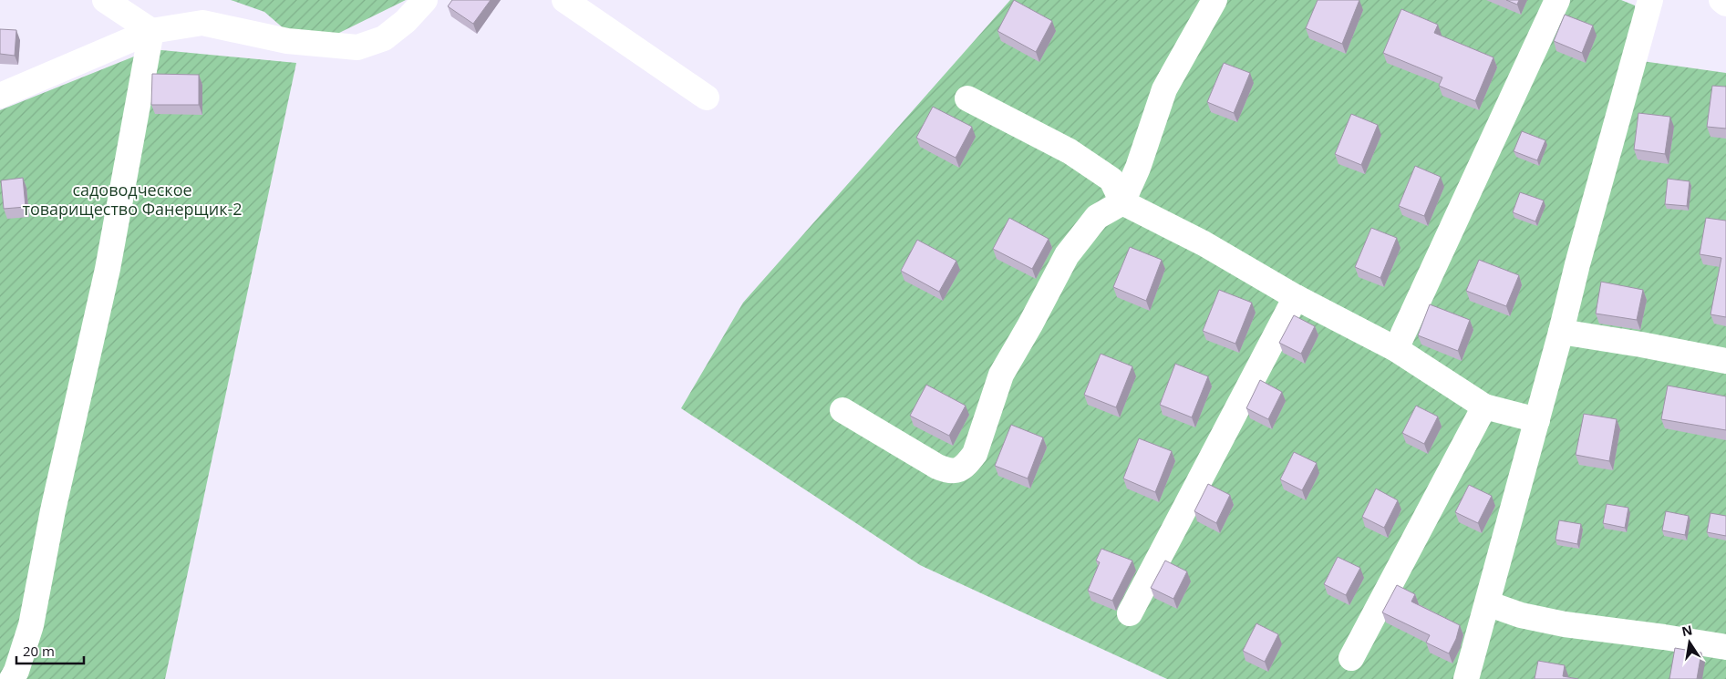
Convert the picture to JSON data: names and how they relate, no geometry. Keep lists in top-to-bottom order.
{
  "parks": ["садоводческое товарищество Фанерщик-2"],
  "scale_bar": "20 m",
  "north": "top"
}
